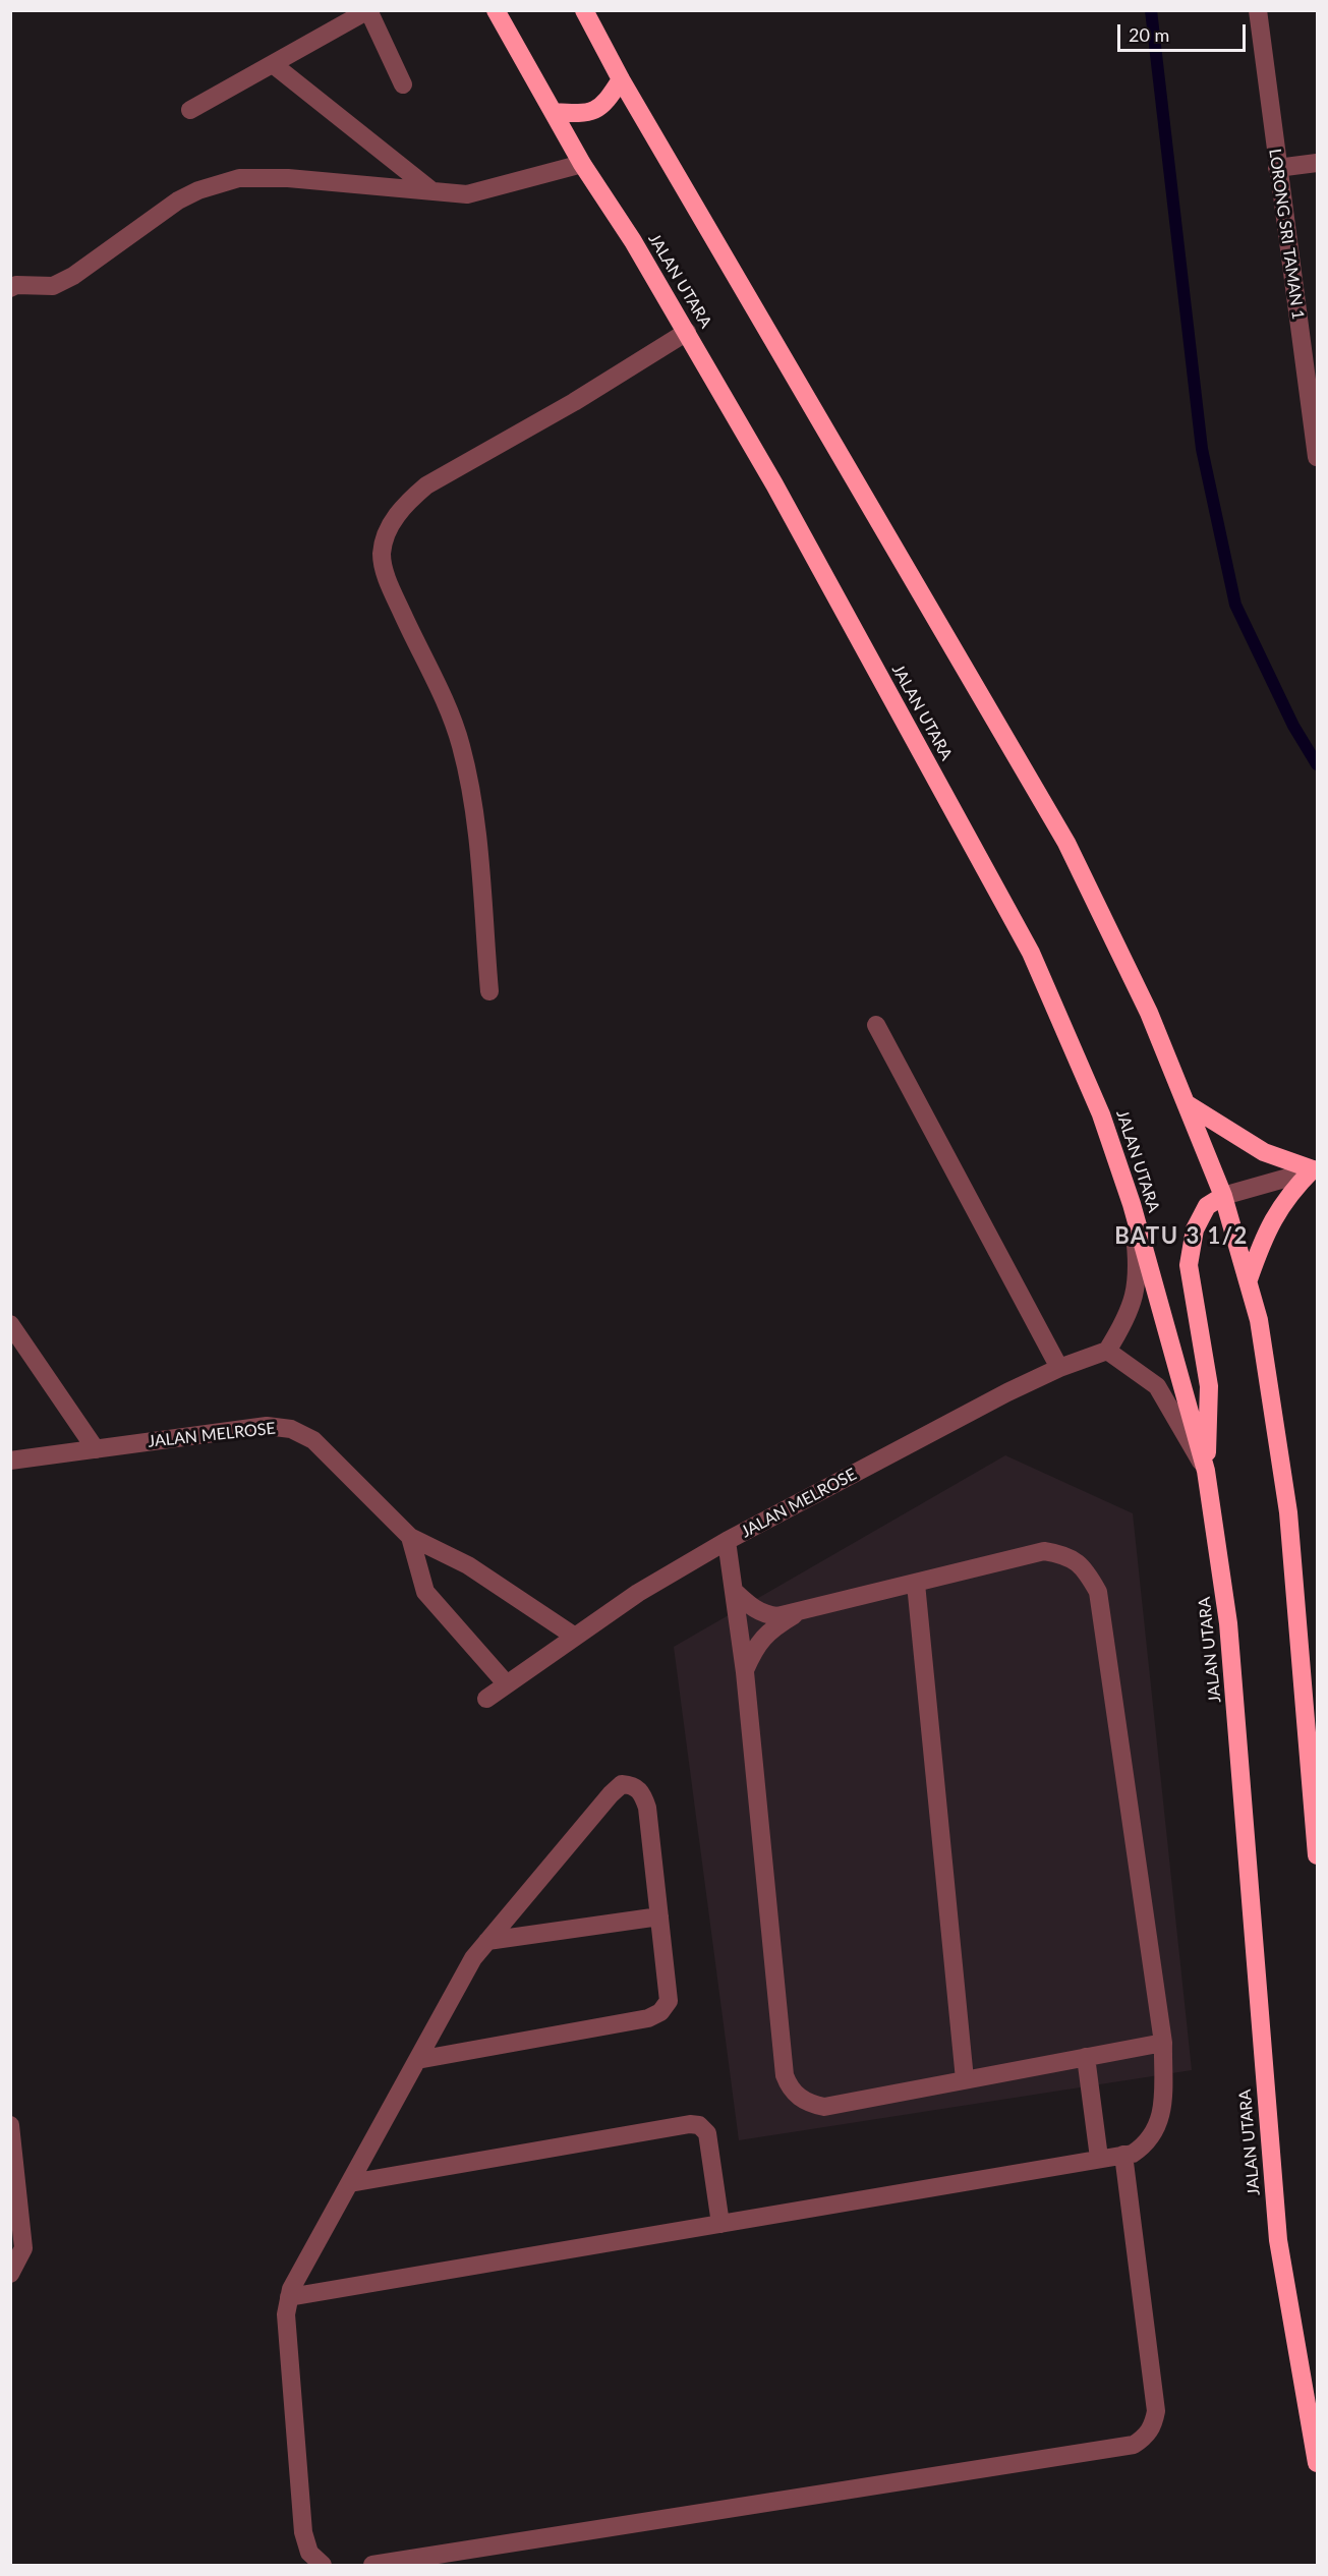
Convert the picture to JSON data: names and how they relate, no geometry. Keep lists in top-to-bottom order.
{
  "streets": {
    "highway": ["JALAN UTARA"],
    "street": ["LORONG SRI TAMAN 1", "JALAN MELROSE"]
  },
  "districts": ["BATU 3 1/2"],
  "scale_bar": "20 m"
}
